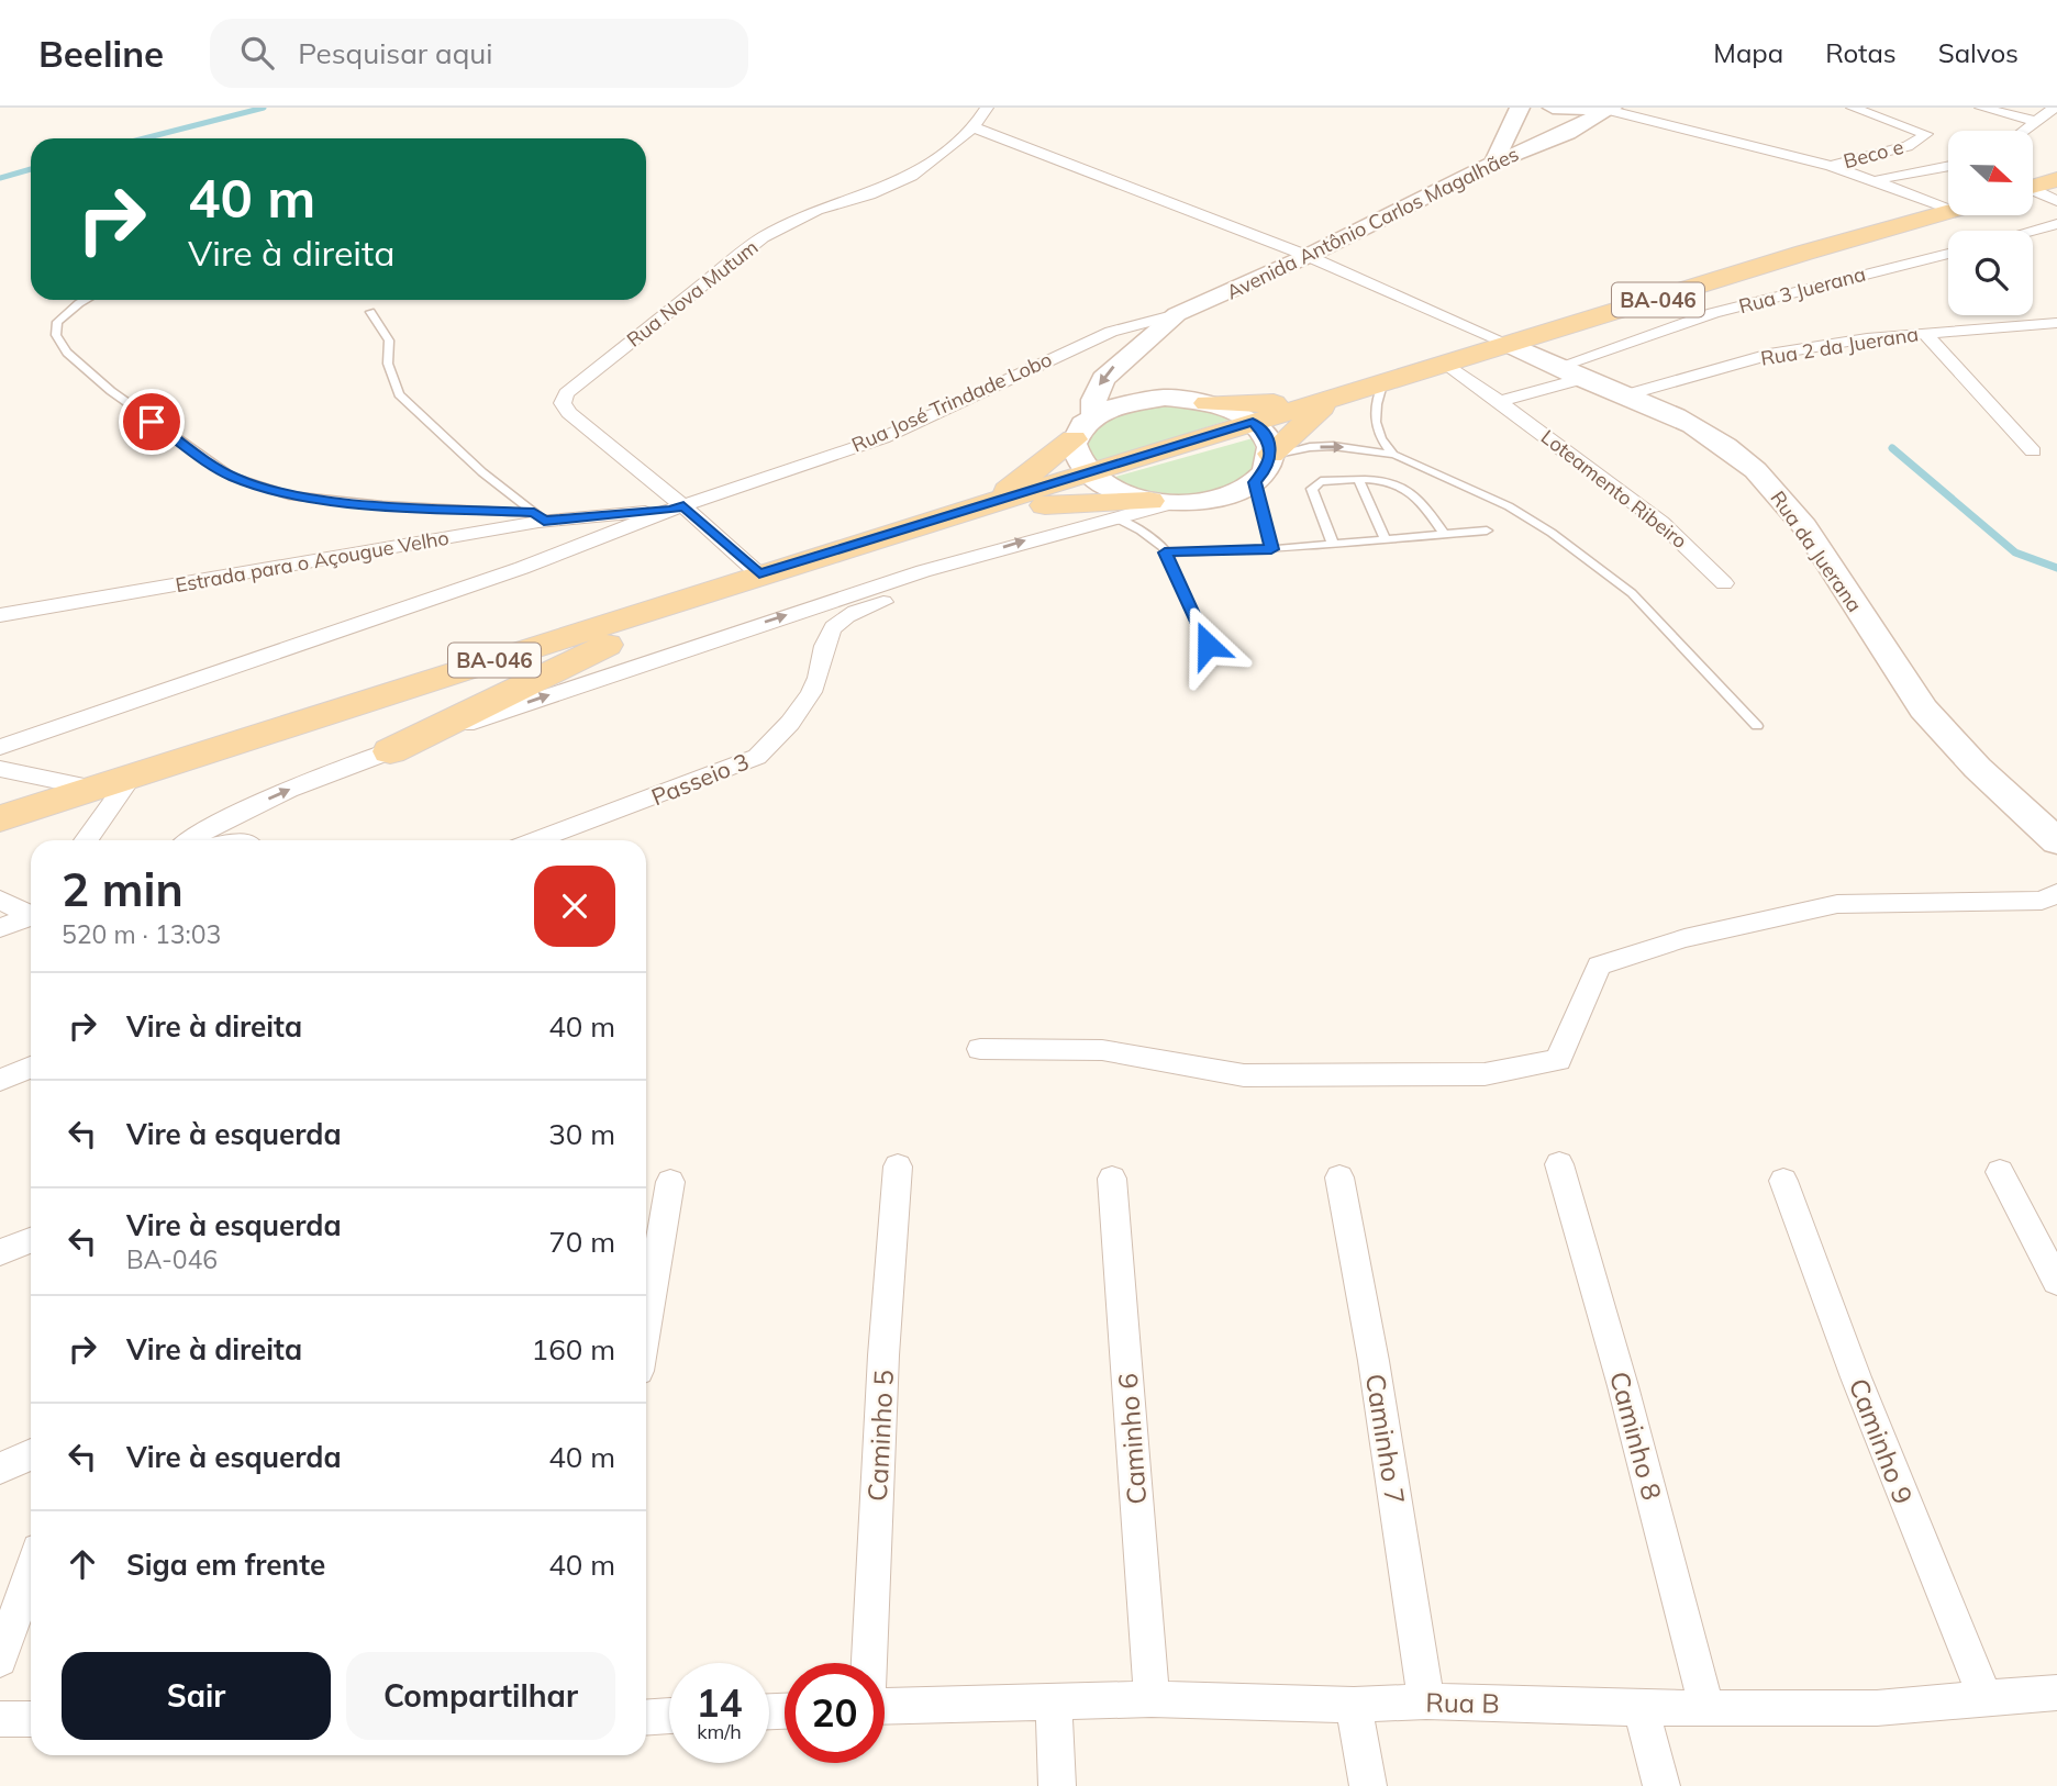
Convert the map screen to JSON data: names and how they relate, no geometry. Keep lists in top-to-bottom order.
{
  "streets": {
    "main road": ["Avenida Antônio Carlos Magalhães", "BA-046", "Rua da Juerana"],
    "street": [
      "Beco e",
      "Rua 3 Juerana",
      "Rua Nova Mutum",
      "Rua 2 da Juerana",
      "Rua José Trindade Lobo",
      "Loteamento Ribeiro",
      "Estrada para o Açougue Velho",
      "Passeio 3",
      "Caminho 5",
      "Caminho 8",
      "Caminho 6",
      "Caminho 7",
      "Caminho 9",
      "Rua B"
    ]
  },
  "crossings": [
    ["Avenida Antônio Carlos Magalhães", "Rua José Trindade Lobo"],
    ["Rua 3 Juerana", "Loteamento Ribeiro"],
    ["Rua 3 Juerana", "Rua da Juerana"],
    ["Rua Nova Mutum", "Rua José Trindade Lobo"],
    ["Rua Nova Mutum", "Estrada para o Açougue Velho"],
    ["BA-046", "Rua da Juerana"],
    ["Rua 2 da Juerana", "Rua da Juerana"],
    ["Rua José Trindade Lobo", "Estrada para o Açougue Velho"],
    ["Caminho 8", "Rua B"],
    ["Caminho 6", "Rua B"],
    ["Caminho 7", "Rua B"],
    ["Caminho 9", "Rua B"]
  ],
  "north": "right",
  "page": {
    "header": "Beeline",
    "search": "Pesquisar aqui",
    "nav": ["Mapa", "Rotas", "Salvos"],
    "turn": ["40 m", "Vire à direita"],
    "heading": ["2 min", "520 m · 13:03"],
    "list": [
      {
        "name": "Vire à direita",
        "value": "40 m"
      },
      {
        "name": "Vire à esquerda",
        "value": "30 m"
      },
      {
        "name": "Vire à esquerda",
        "note": "BA-046",
        "value": "70 m"
      },
      {
        "name": "Vire à direita",
        "value": "160 m"
      },
      {
        "name": "Vire à esquerda",
        "value": "40 m"
      },
      {
        "name": "Siga em frente",
        "value": "40 m"
      }
    ],
    "buttons": ["Sair", "Compartilhar"],
    "speed": "14 km/h",
    "limit": "20"
  }
}
